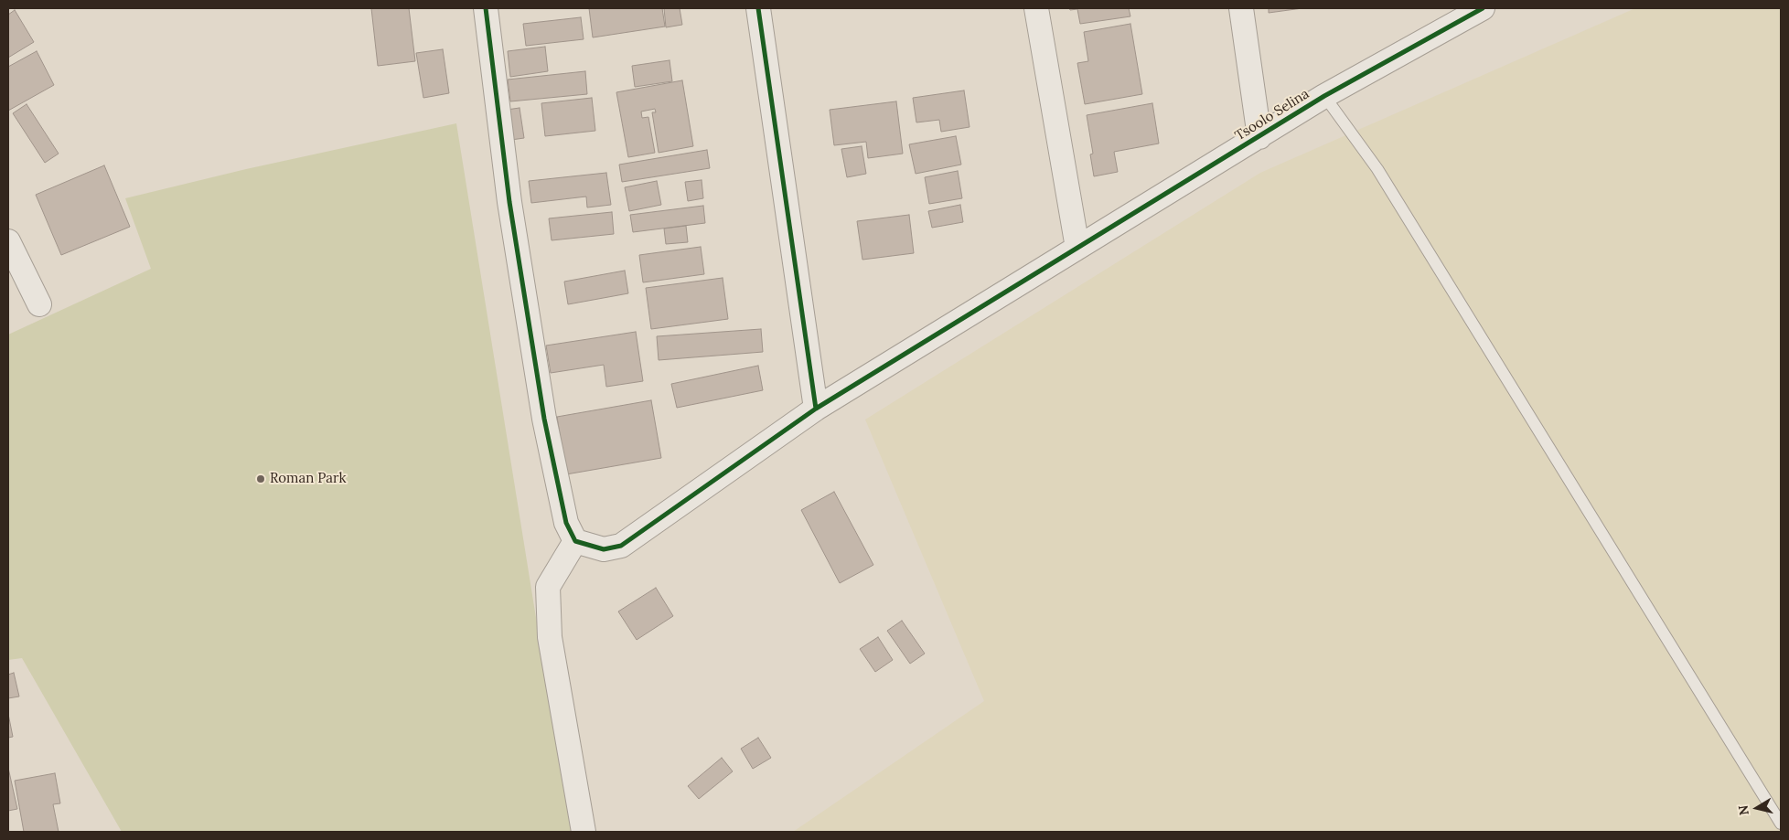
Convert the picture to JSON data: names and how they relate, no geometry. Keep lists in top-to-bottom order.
{
  "streets": {
    "street": ["Tsoolo Selina"]
  },
  "places": ["Roman Park"],
  "north": "left"
}
